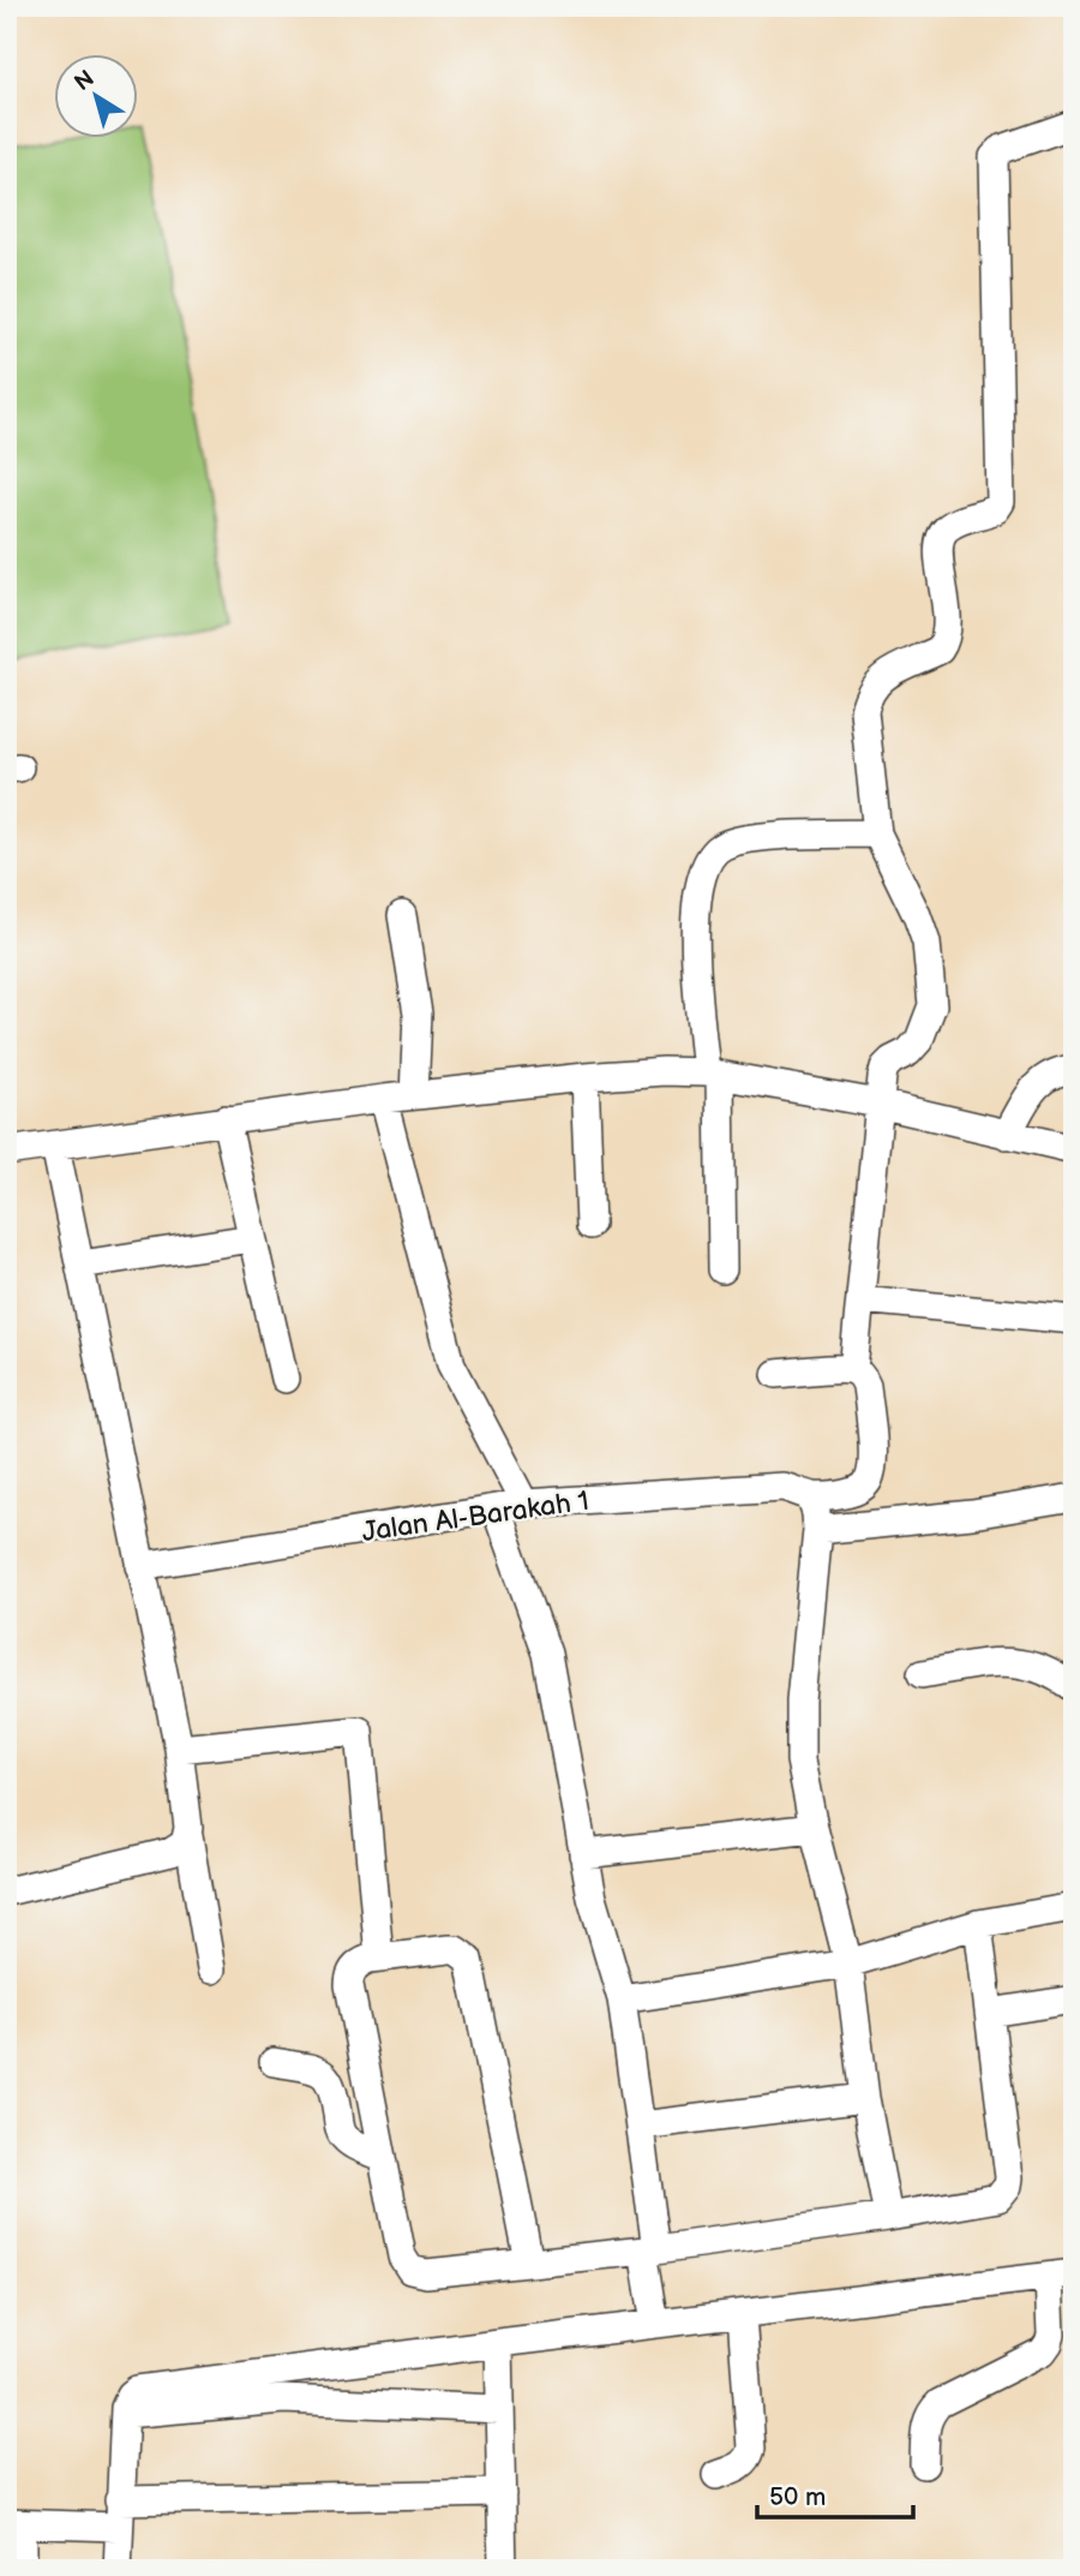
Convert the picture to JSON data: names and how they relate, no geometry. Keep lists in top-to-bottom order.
{
  "streets": {
    "street": ["Jalan Al-Barakah 1"]
  },
  "scale_bar": "50 m",
  "north": "top left"
}
